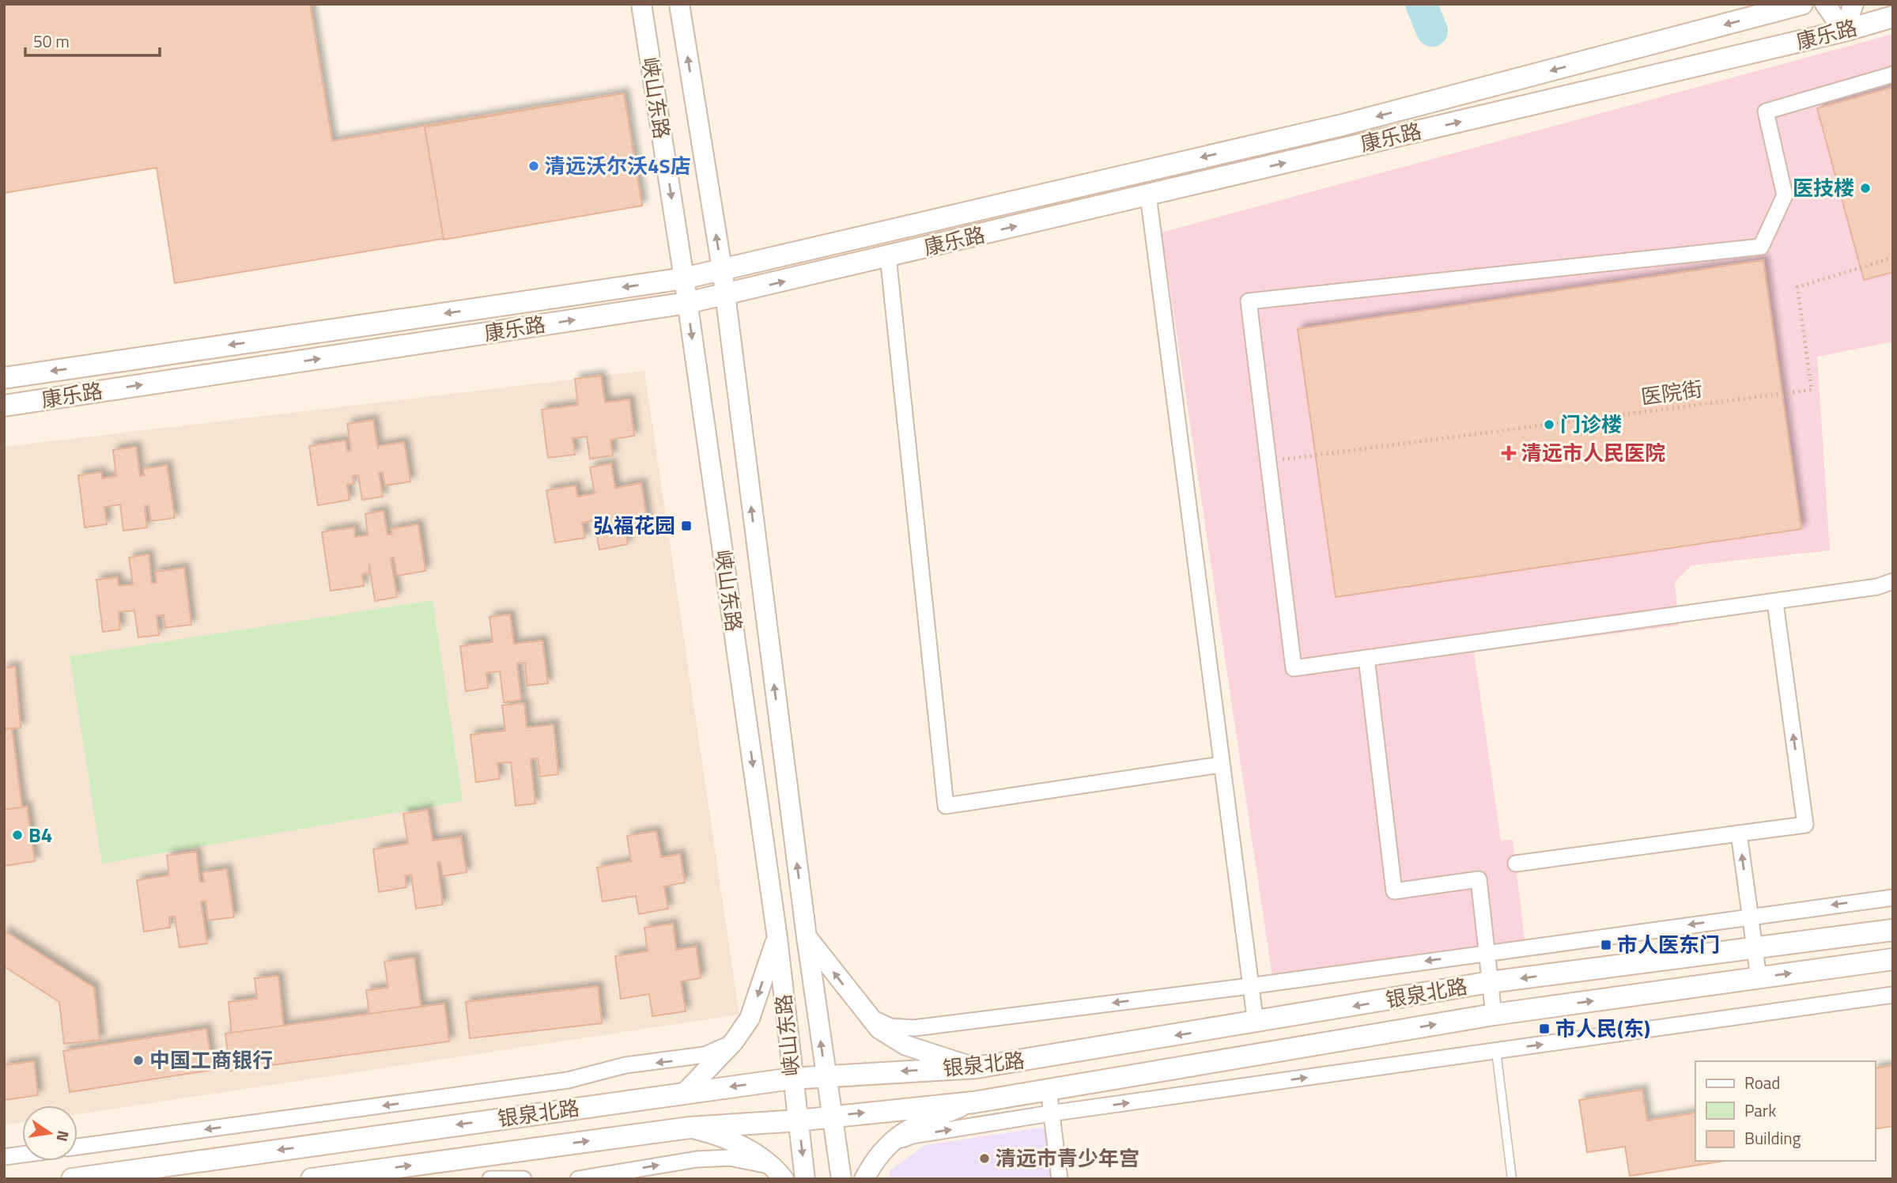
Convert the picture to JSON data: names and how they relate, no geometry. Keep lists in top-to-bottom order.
{
  "streets": {
    "main road": ["康乐路", "银泉北路"],
    "street": ["峡山东路"],
    "path": ["医院街"]
  },
  "crossings": [
    ["康乐路", "峡山东路"],
    ["峡山东路", "银泉北路"]
  ],
  "places": {
    "other": [
      "清远沃尔沃4S店",
      "医技楼",
      "门诊楼",
      "B4",
      "中国工商银行",
      "清远市青少年宫"
    ],
    "health": ["清远市人民医院"],
    "transit": ["弘福花园", "市人医东门", "市人民(东)"]
  },
  "legend": ["Road", "Park", "Building"],
  "scale_bar": "50 m",
  "north": "right"
}
